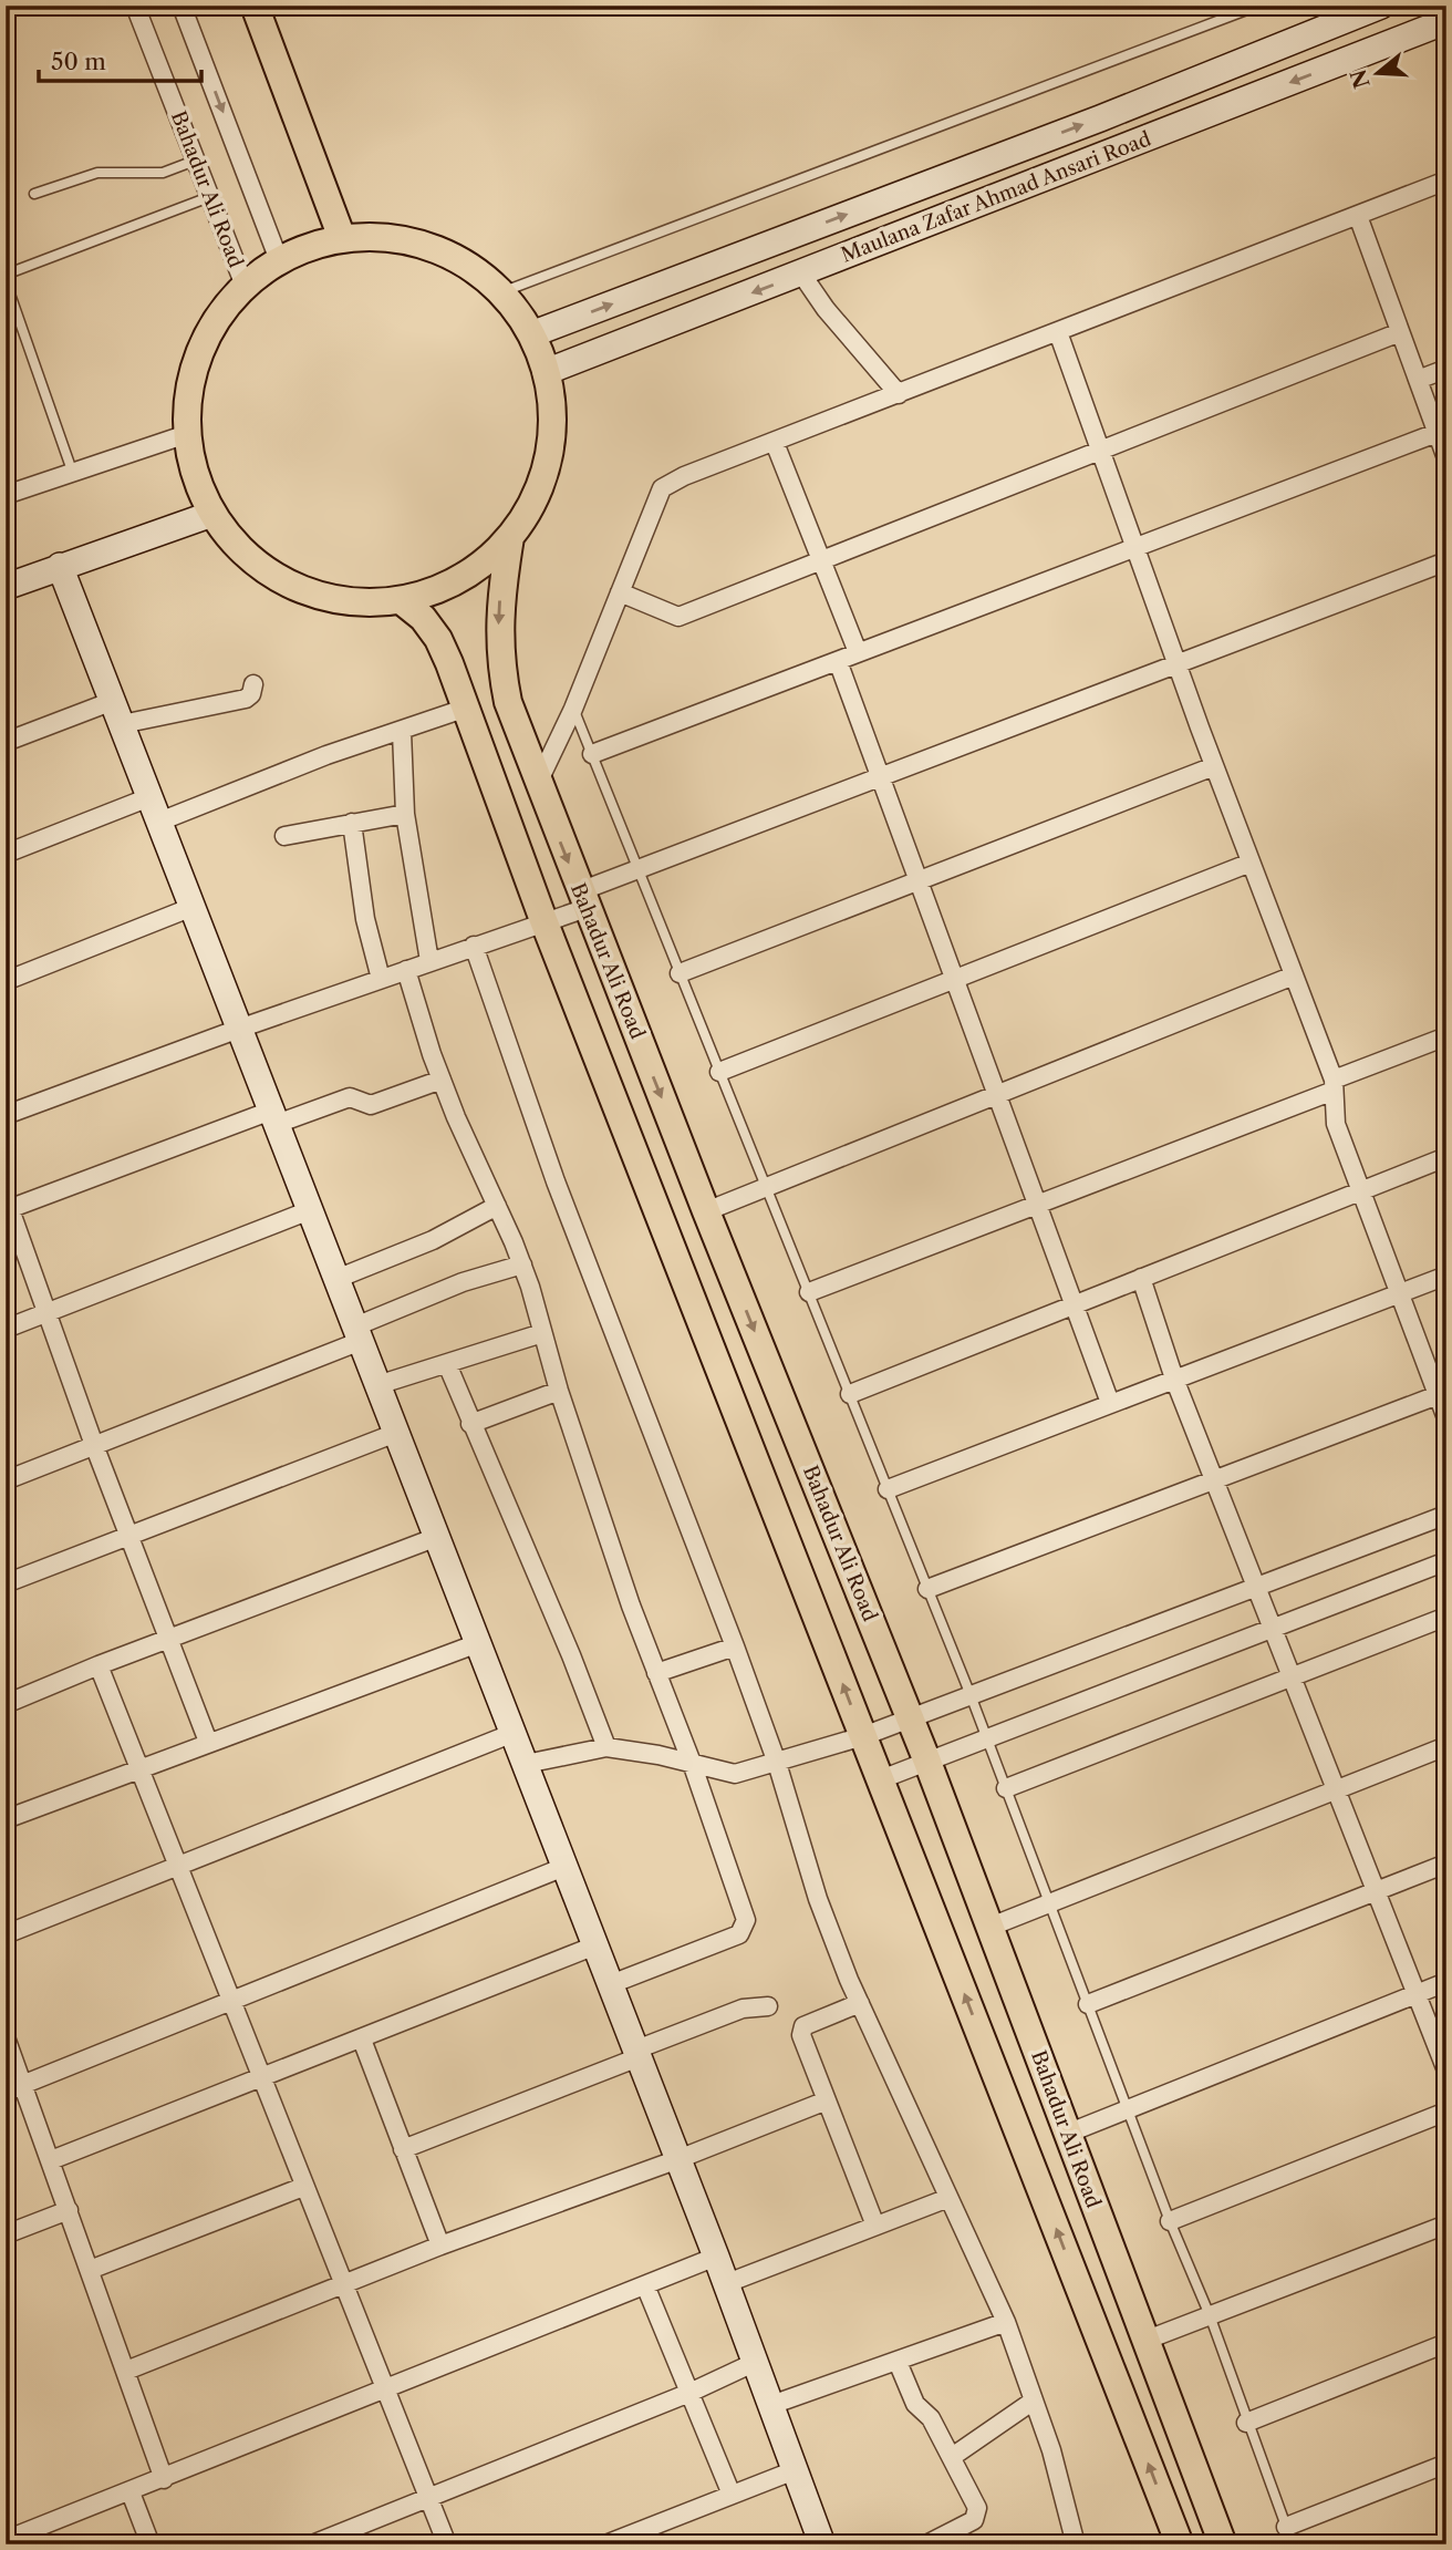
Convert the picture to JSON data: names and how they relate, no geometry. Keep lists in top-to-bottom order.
{
  "streets": {
    "main road": ["Bahadur Ali Road"],
    "street": ["Maulana Zafar Ahmad Ansari Road"]
  },
  "scale_bar": "50 m",
  "north": "left"
}
